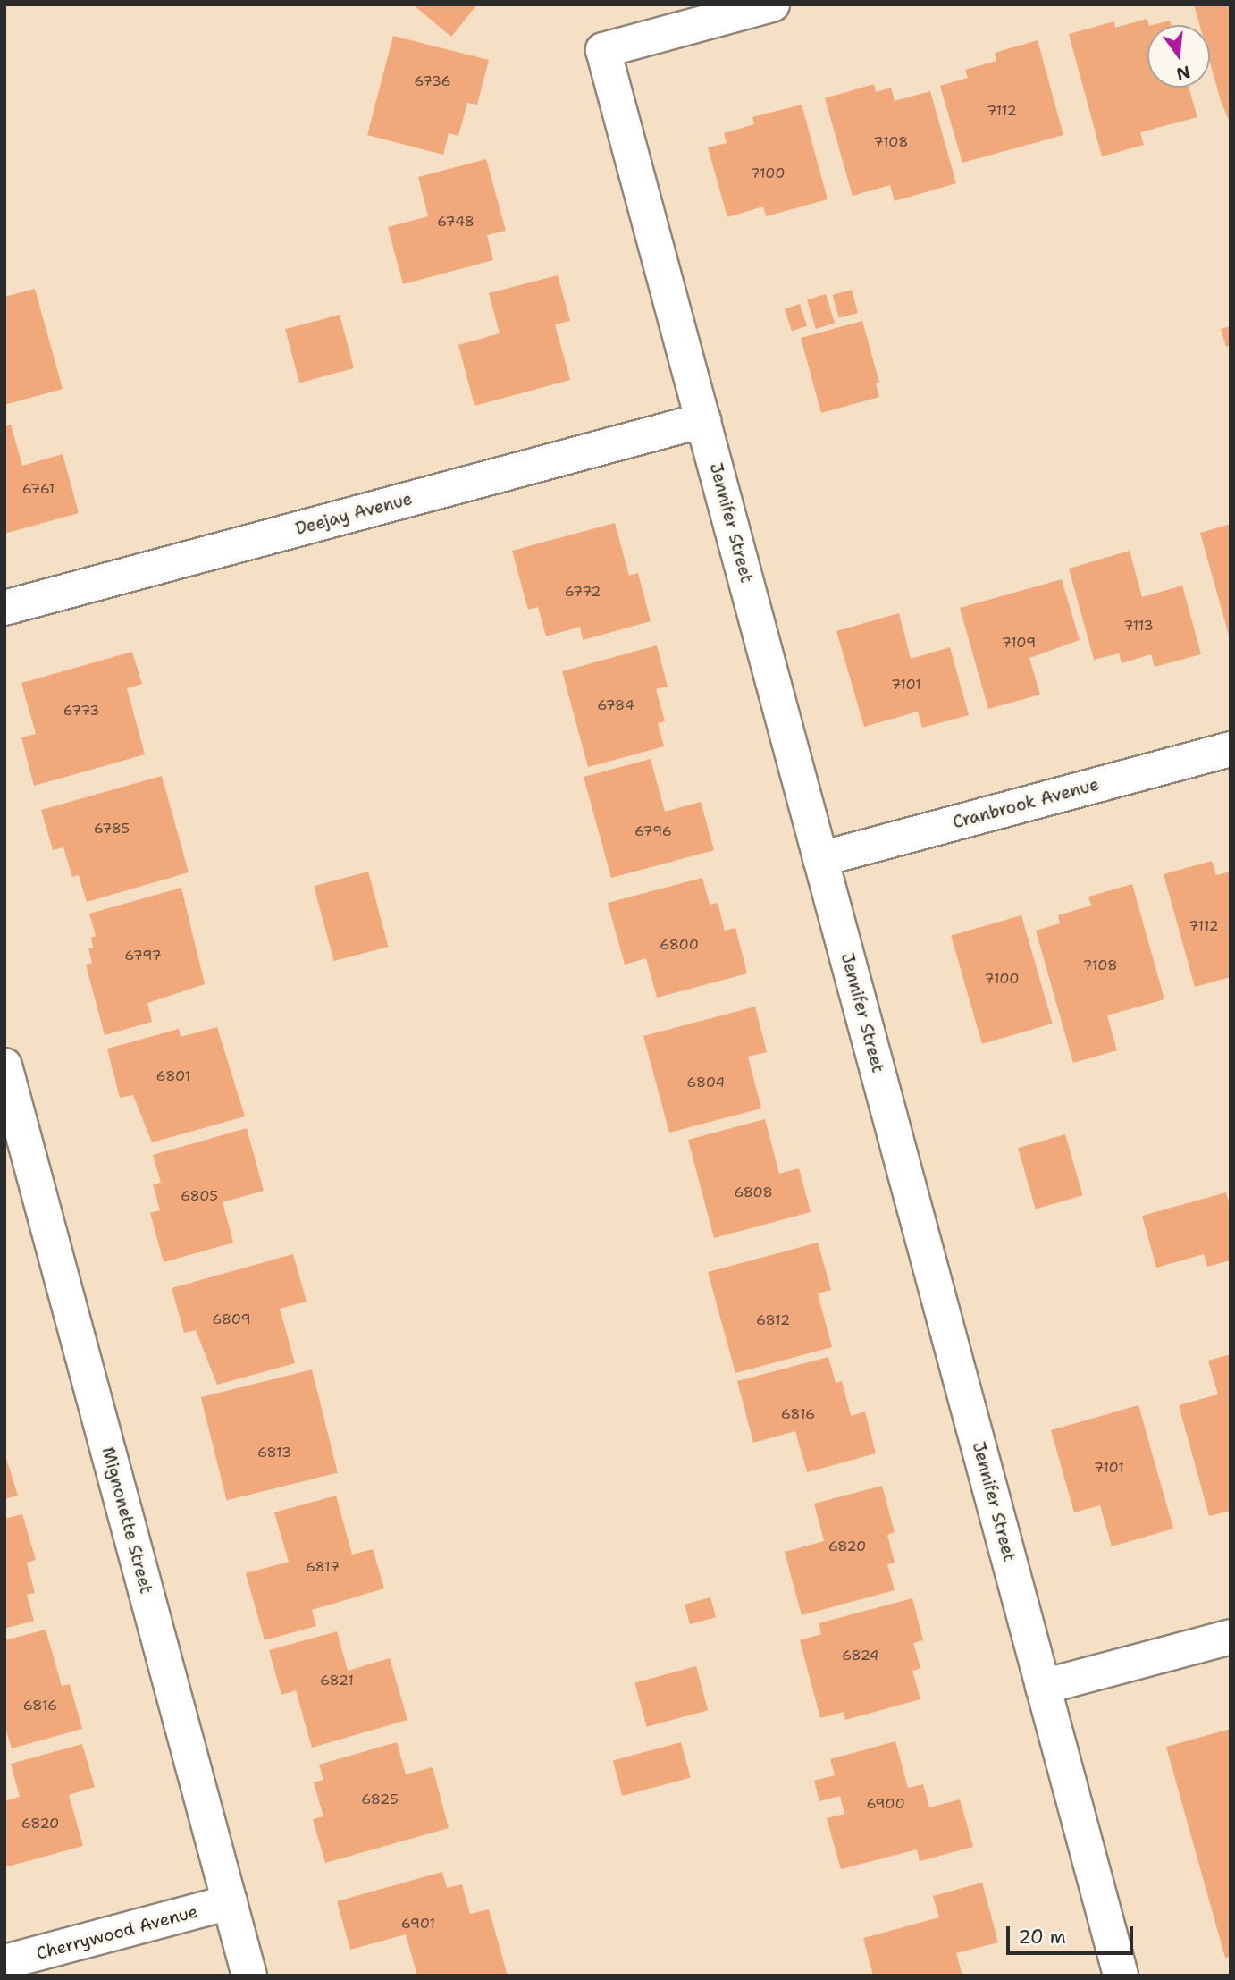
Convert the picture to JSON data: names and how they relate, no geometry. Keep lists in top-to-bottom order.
{
  "streets": {
    "street": [
      "Deejay Avenue",
      "Jennifer Street",
      "Cranbrook Avenue",
      "Mignonette Street",
      "Cherrywood Avenue"
    ]
  },
  "crossings": [
    ["Deejay Avenue", "Jennifer Street"],
    ["Jennifer Street", "Cranbrook Avenue"],
    ["Mignonette Street", "Cherrywood Avenue"]
  ],
  "house_numbers": [
    "6736",
    "7112",
    "7108",
    "7100",
    "6748",
    "6761",
    "6772",
    "7113",
    "7109",
    "7101",
    "6784",
    "6773",
    "6785",
    "6796",
    "7112",
    "6800",
    "6797",
    "7108",
    "7100",
    "6801",
    "6804",
    "6808",
    "6805",
    "6809",
    "6812",
    "6816",
    "6813",
    "7101",
    "6820",
    "6817",
    "6824",
    "6821",
    "6816",
    "6825",
    "6900",
    "6820",
    "6901"
  ],
  "scale_bar": "20 m",
  "north": "bottom"
}
